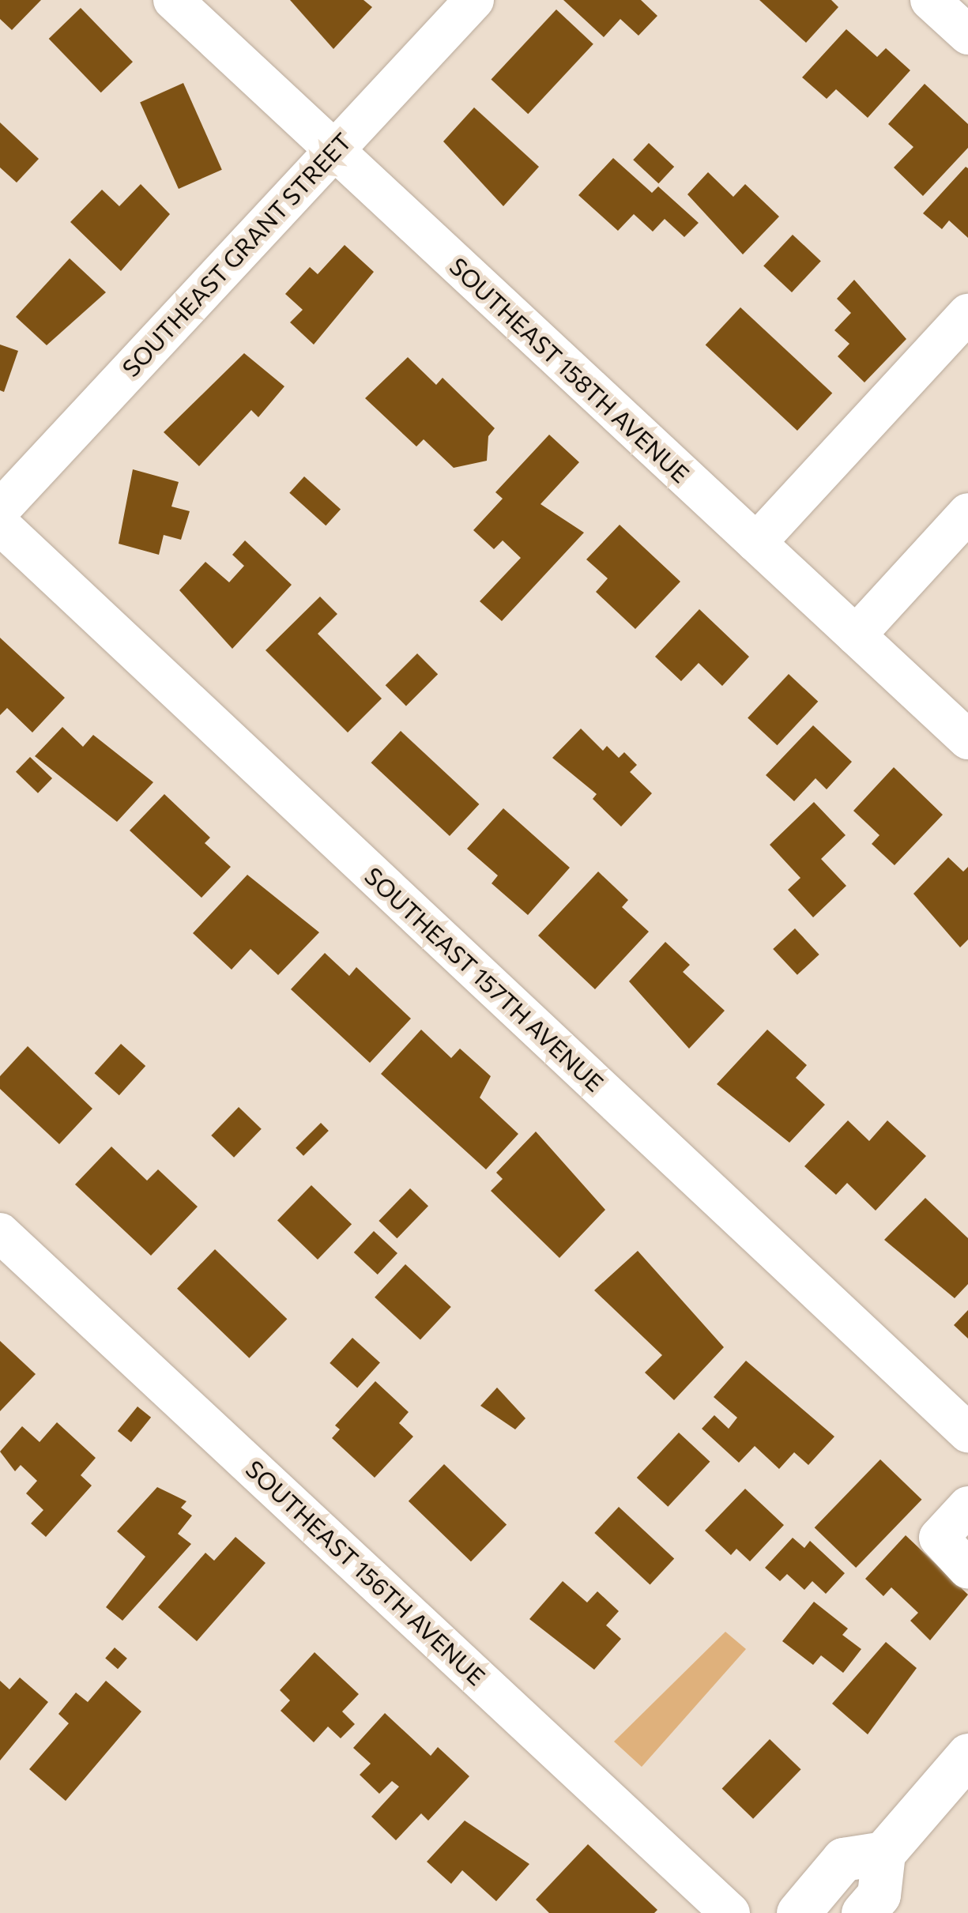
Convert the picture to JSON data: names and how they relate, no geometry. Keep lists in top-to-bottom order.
{
  "streets": {
    "street": [
      "SOUTHEAST GRANT STREET",
      "SOUTHEAST 158TH AVENUE",
      "SOUTHEAST 157TH AVENUE",
      "SOUTHEAST 156TH AVENUE"
    ]
  },
  "crossings": [
    ["SOUTHEAST GRANT STREET", "SOUTHEAST 158TH AVENUE"]
  ]
}
